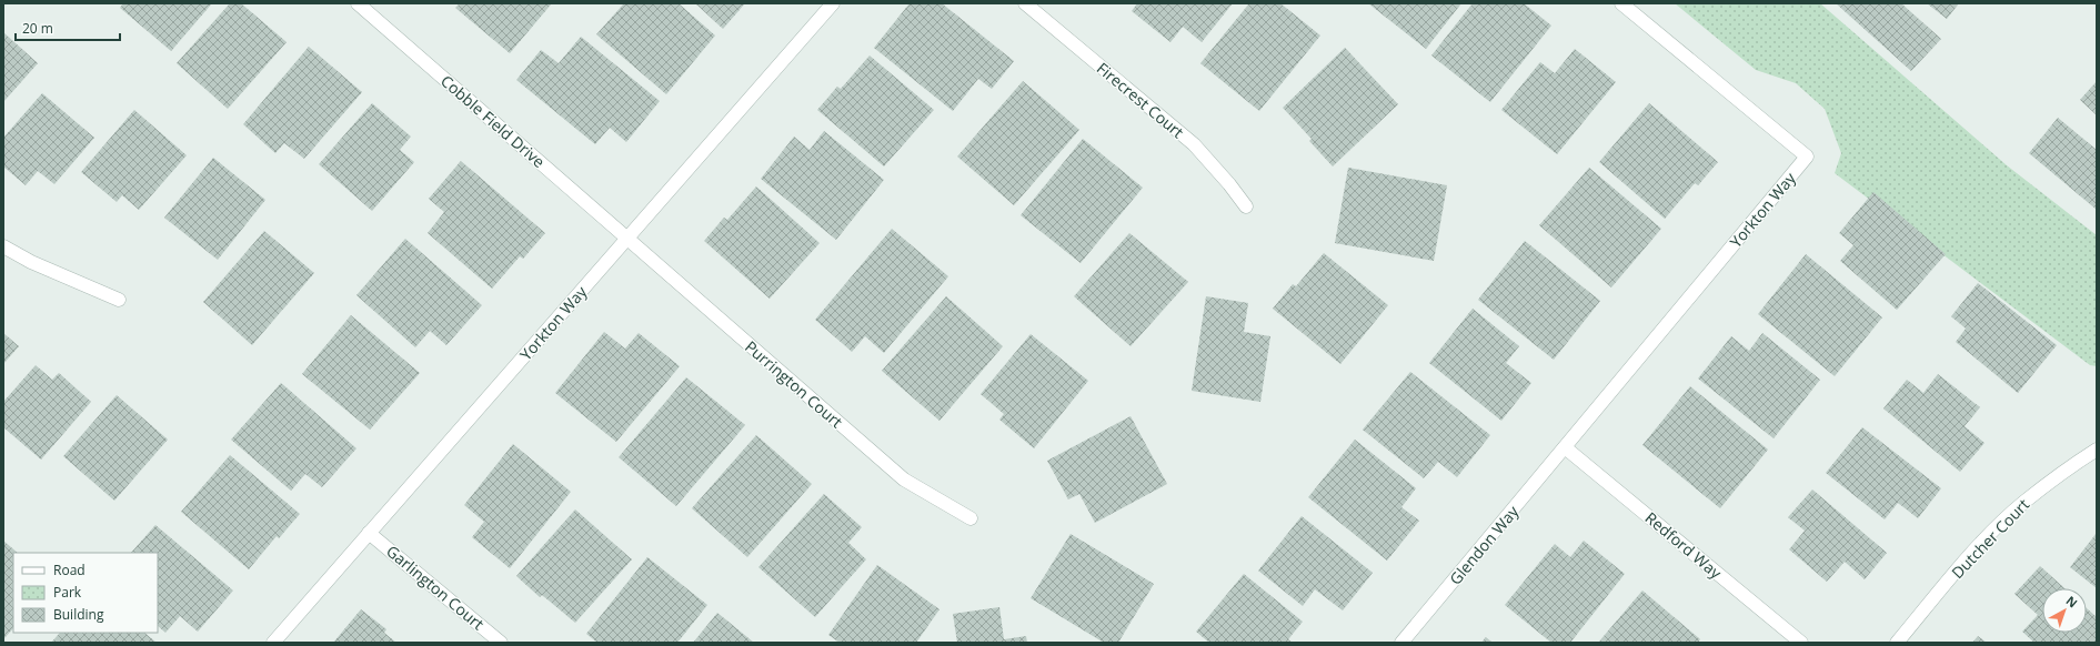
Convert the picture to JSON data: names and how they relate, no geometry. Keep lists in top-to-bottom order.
{
  "streets": {
    "street": [
      "Firecrest Court",
      "Cobble Field Drive",
      "Yorkton Way",
      "Purrington Court",
      "Dutcher Court",
      "Glendon Way",
      "Redford Way",
      "Garlington Court"
    ]
  },
  "crossings": [
    ["Cobble Field Drive", "Yorkton Way"],
    ["Cobble Field Drive", "Purrington Court"],
    ["Yorkton Way", "Purrington Court"],
    ["Yorkton Way", "Glendon Way"],
    ["Yorkton Way", "Redford Way"],
    ["Yorkton Way", "Garlington Court"],
    ["Glendon Way", "Redford Way"]
  ],
  "legend": ["Road", "Park", "Building"],
  "scale_bar": "20 m",
  "north": "top right"
}
